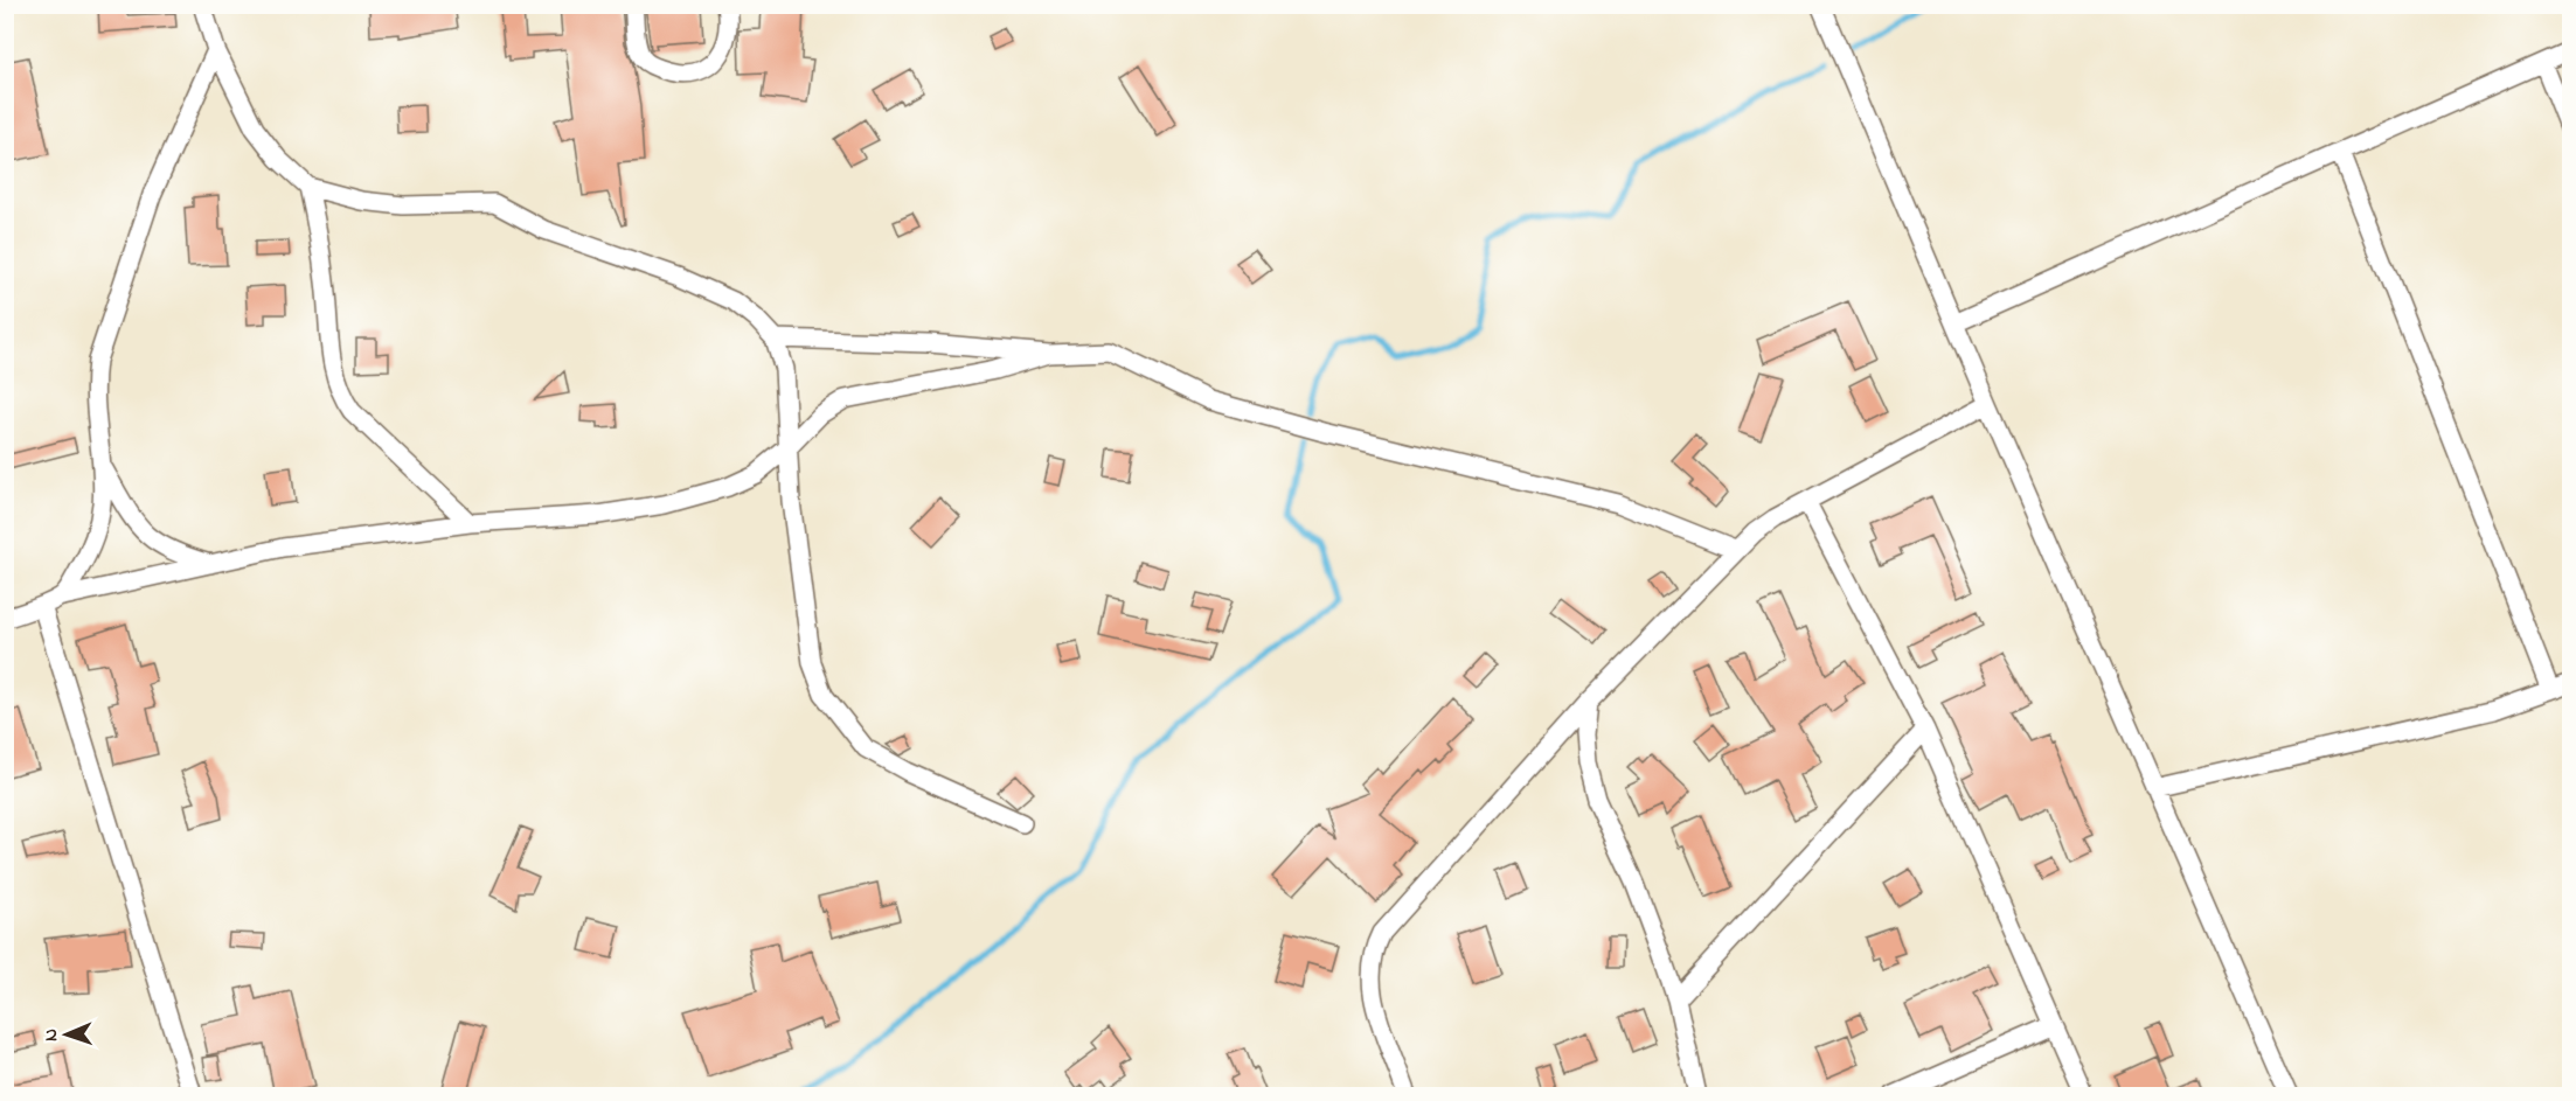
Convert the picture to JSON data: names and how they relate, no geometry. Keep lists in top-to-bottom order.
{
  "north": "left"
}
